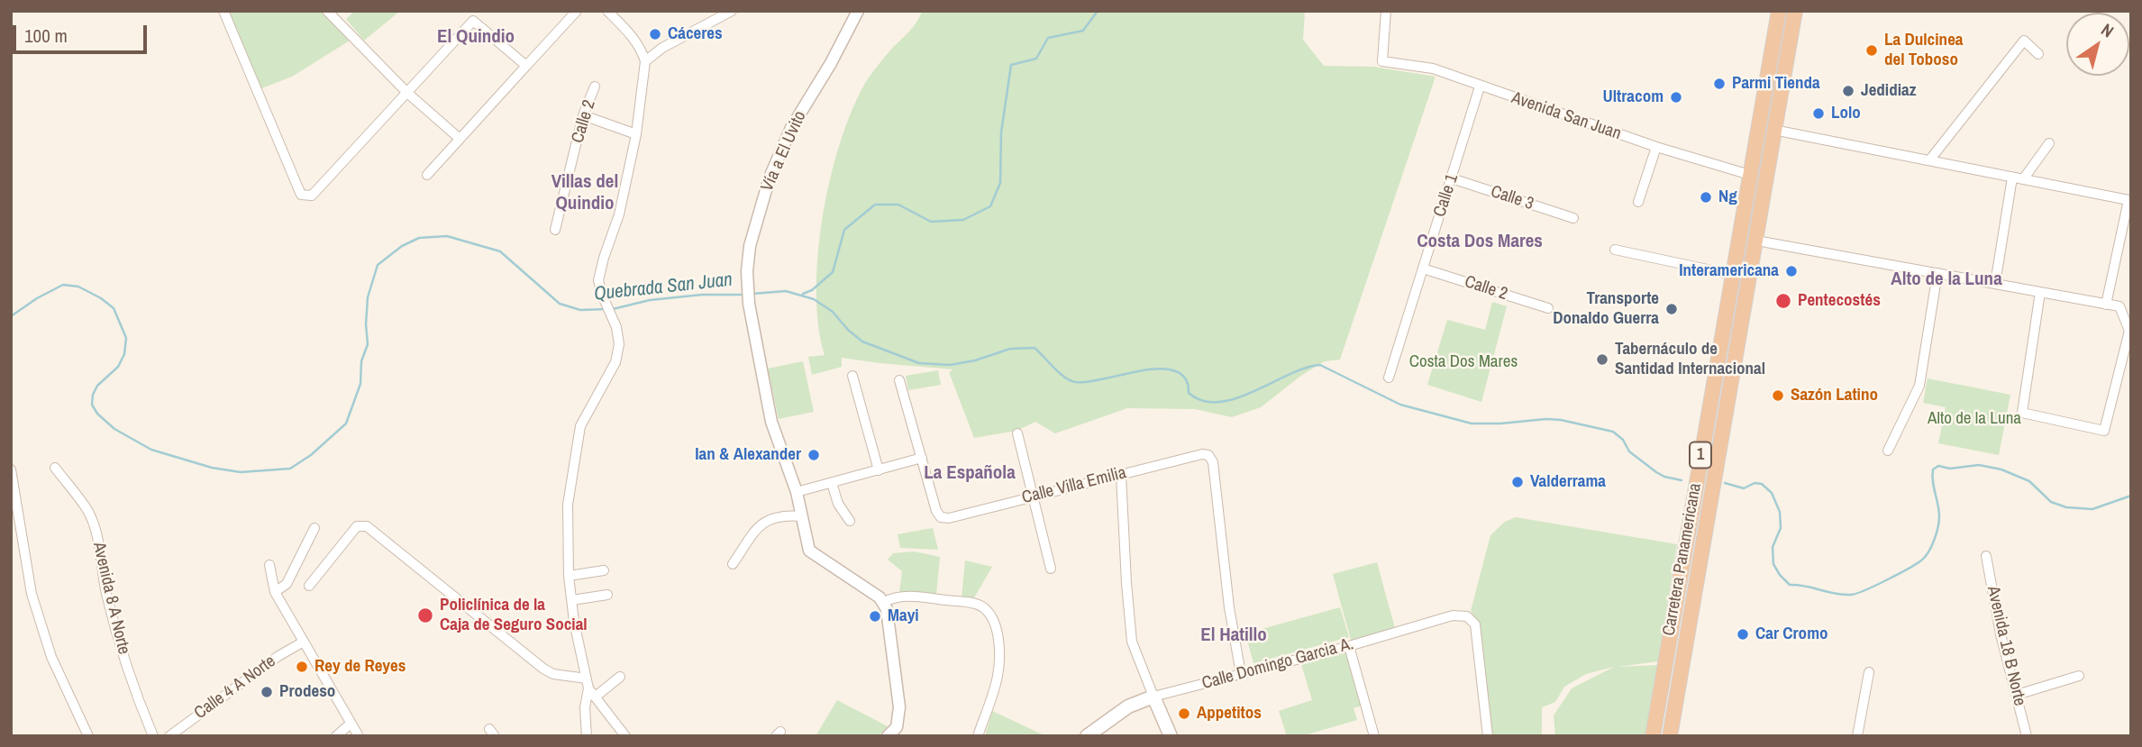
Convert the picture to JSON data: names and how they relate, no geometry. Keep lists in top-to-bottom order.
{
  "streets": {
    "highway": ["1", "Carretera Panamericana"],
    "main road": ["Calle Domingo Garcia A."],
    "street": [
      "Avenida San Juan",
      "Calle 2",
      "Vía a El Uvito",
      "Calle 1",
      "Calle 3",
      "Calle Villa Emilia",
      "Avenida 8 A Norte",
      "Avenida 18 B Norte",
      "Calle 4 A Norte"
    ]
  },
  "crossings": [
    ["Avenida San Juan", "Calle 1"],
    ["Avenida San Juan", "Carretera Panamericana"],
    ["Calle 2", "Calle 1"],
    ["Calle 1", "Calle 3"],
    ["Calle Villa Emilia", "Calle Domingo Garcia A."]
  ],
  "districts": [
    "El Quindio",
    "Villas del Quindio",
    "Costa Dos Mares",
    "Alto de la Luna",
    "La Española",
    "El Hatillo"
  ],
  "water": ["Quebrada San Juan"],
  "parks": ["Costa Dos Mares", "Alto de la Luna"],
  "places": [
    "Cáceres",
    "La Dulcinea del Toboso",
    "Parmi Tienda",
    "Jedidiaz",
    "Ultracom",
    "Lolo",
    "Ng",
    "Interamericana",
    "Pentecostés",
    "Transporte Donaldo Guerra",
    "Tabernáculo de Santidad Internacional",
    "Sazón Latino",
    "Ian & Alexander",
    "Valderrama",
    "Policlínica de la Caja de Seguro Social",
    "Mayi",
    "Car Cromo",
    "Rey de Reyes",
    "Prodeso",
    "Appetitos"
  ],
  "scale_bar": "100 m",
  "north": "top right"
}
